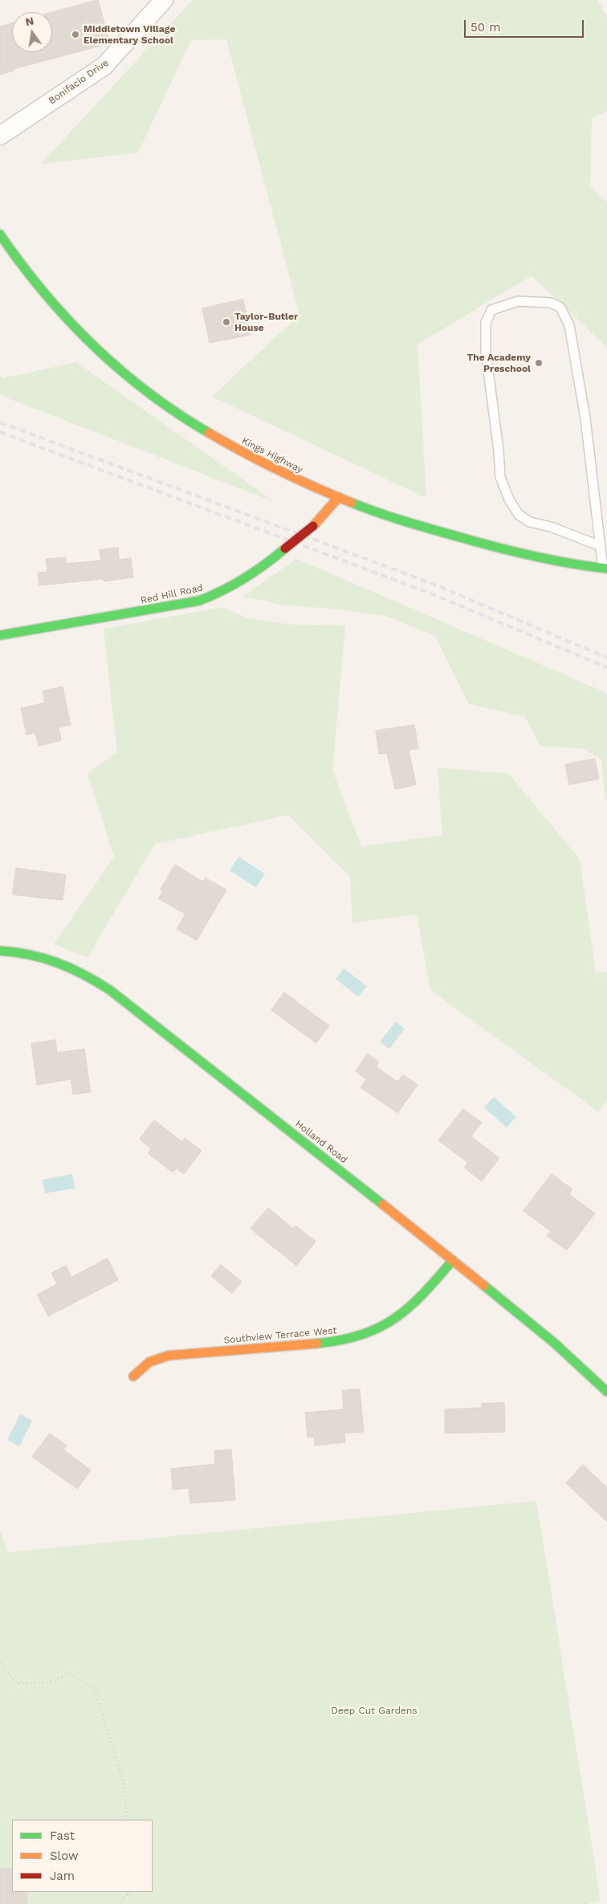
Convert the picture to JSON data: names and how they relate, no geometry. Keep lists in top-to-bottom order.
{
  "streets": {
    "street": [
      "Bonifacio Drive",
      "Kings Highway",
      "Red Hill Road",
      "Holland Road",
      "Southview Terrace West"
    ]
  },
  "crossings": [
    ["Kings Highway", "Red Hill Road"],
    ["Holland Road", "Southview Terrace West"]
  ],
  "parks": ["Deep Cut Gardens"],
  "places": ["Middletown Village Elementary School", "Taylor-Butler House", "The Academy Preschool"],
  "legend": ["Fast", "Slow", "Jam"],
  "scale_bar": "50 m",
  "north": "top"
}
